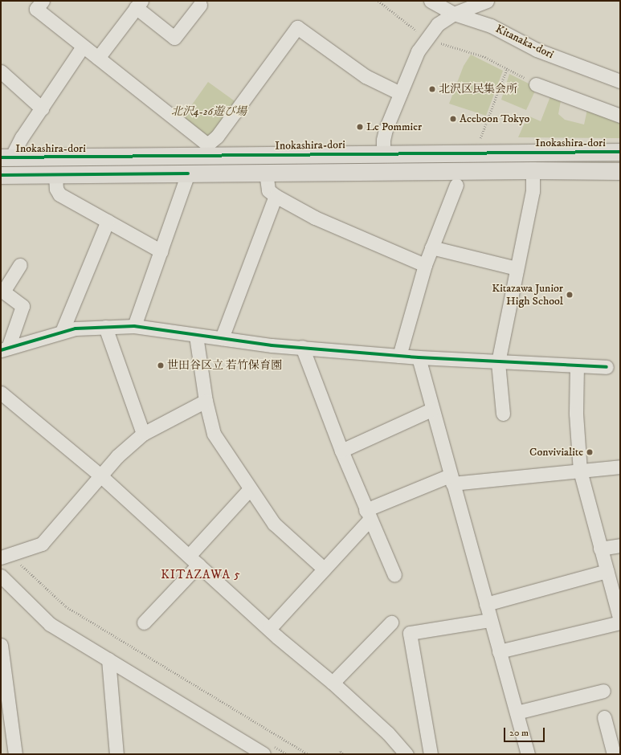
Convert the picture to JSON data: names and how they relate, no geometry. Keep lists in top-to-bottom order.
{
  "streets": {
    "main road": ["Inokashira-dori"],
    "street": ["Kitanaka-dori"]
  },
  "districts": ["KITAZAWA 5"],
  "parks": ["北沢4-26遊び場"],
  "places": [
    "北沢区民集会所",
    "Aceboon Tokyo",
    "Le Pommier",
    "Kitazawa Junior High School",
    "世田谷区立 若竹保育園",
    "Convivialite"
  ],
  "scale_bar": "20 m"
}
